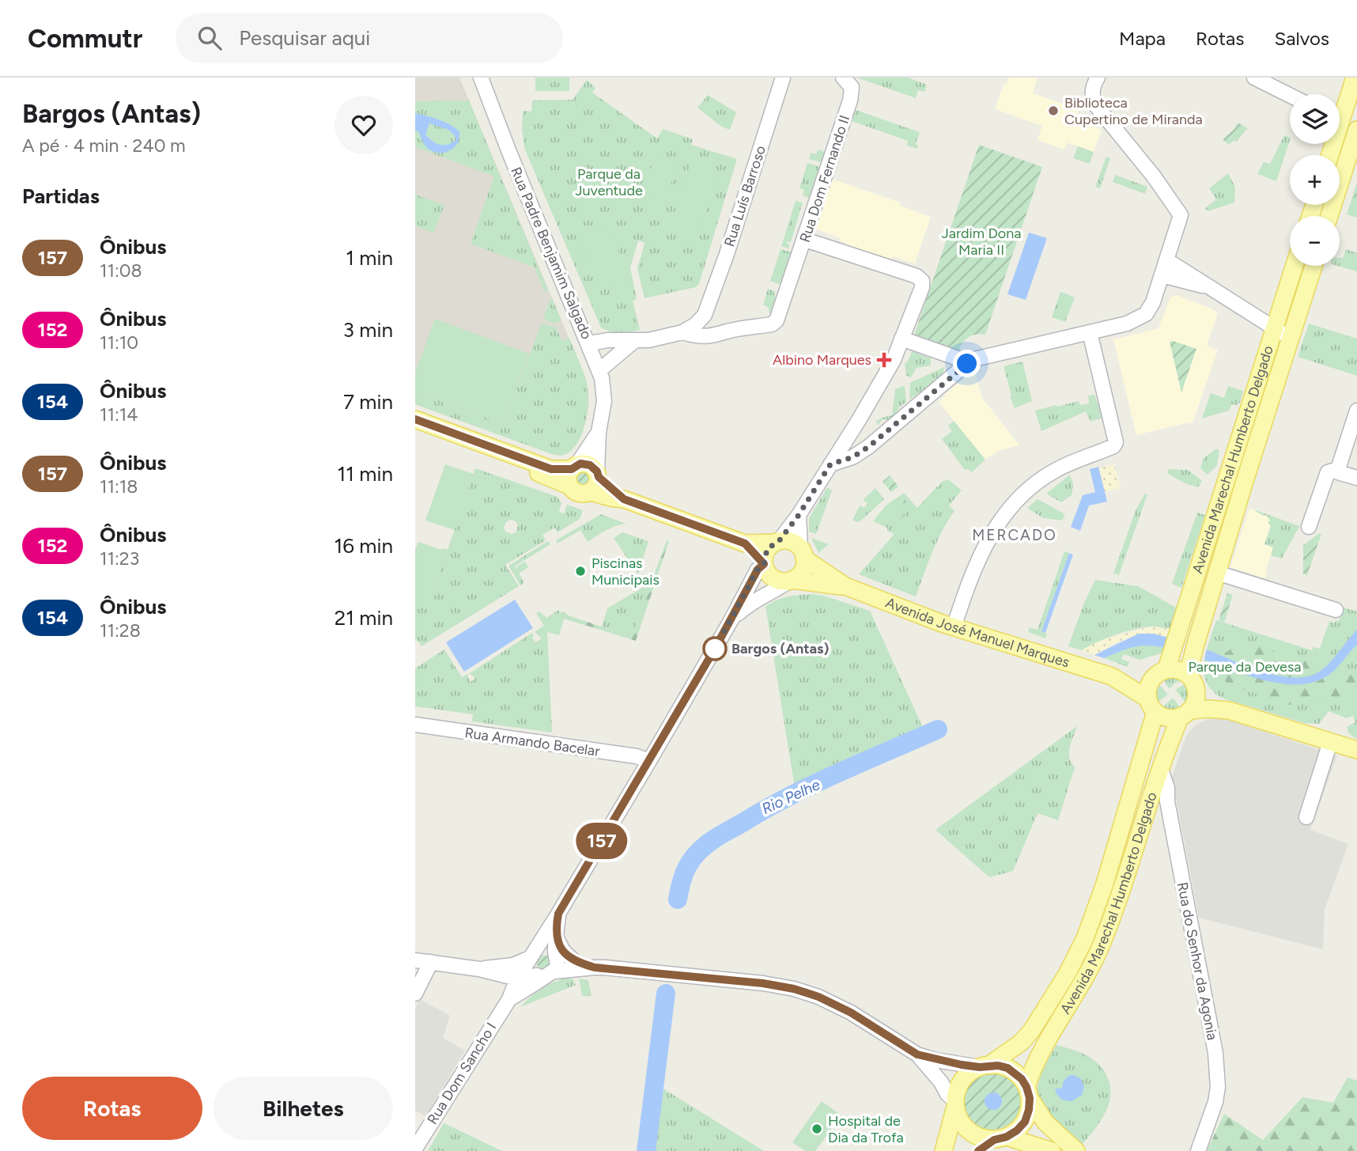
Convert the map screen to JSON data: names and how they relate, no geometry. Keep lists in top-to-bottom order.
{
  "streets": {
    "main road": ["Avenida Marechal Humberto Delgado", "Avenida José Manuel Marques"],
    "street": [
      "Rua Dom Fernando II",
      "Rua Luís Barroso",
      "Rua Padre Benjamim Salgado",
      "Rua Armando Bacelar",
      "Rua do Senhor da Agonia",
      "Rua Dom Sancho I"
    ]
  },
  "crossings": [
    ["Avenida Marechal Humberto Delgado", "Avenida José Manuel Marques"],
    ["Avenida Marechal Humberto Delgado", "Rua do Senhor da Agonia"],
    ["Avenida José Manuel Marques", "Rua Dom Sancho I"],
    ["Rua Armando Bacelar", "Rua Dom Sancho I"]
  ],
  "districts": ["MERCADO"],
  "water": ["Rio Pelhe"],
  "parks": ["Parque da Juventude", "Jardim Dona Maria II", "Parque da Devesa"],
  "places": {
    "other": [
      "Biblioteca Cupertino de Miranda",
      "Piscinas Municipais",
      "Bargos (Antas)",
      "Hospital de Dia da Trofa"
    ],
    "health": ["Albino Marques"]
  },
  "lines": ["bus line 157"],
  "page": {
    "header": "Commutr",
    "search": "Pesquisar aqui",
    "nav": ["Mapa", "Rotas", "Salvos"],
    "heading": [
      ["Bargos (Antas)", "A pé · 4 min · 240 m"],
      "Partidas"
    ],
    "on_map": "157",
    "map_buttons": ["+", "−"],
    "list": [
      {
        "mark": "157",
        "name": "Ônibus",
        "note": "11:08",
        "value": "1 min"
      },
      {
        "mark": "152",
        "name": "Ônibus",
        "note": "11:10",
        "value": "3 min"
      },
      {
        "mark": "154",
        "name": "Ônibus",
        "note": "11:14",
        "value": "7 min"
      },
      {
        "mark": "157",
        "name": "Ônibus",
        "note": "11:18",
        "value": "11 min"
      },
      {
        "mark": "152",
        "name": "Ônibus",
        "note": "11:23",
        "value": "16 min"
      },
      {
        "mark": "154",
        "name": "Ônibus",
        "note": "11:28",
        "value": "21 min"
      }
    ],
    "buttons": ["Rotas", "Bilhetes"]
  }
}
